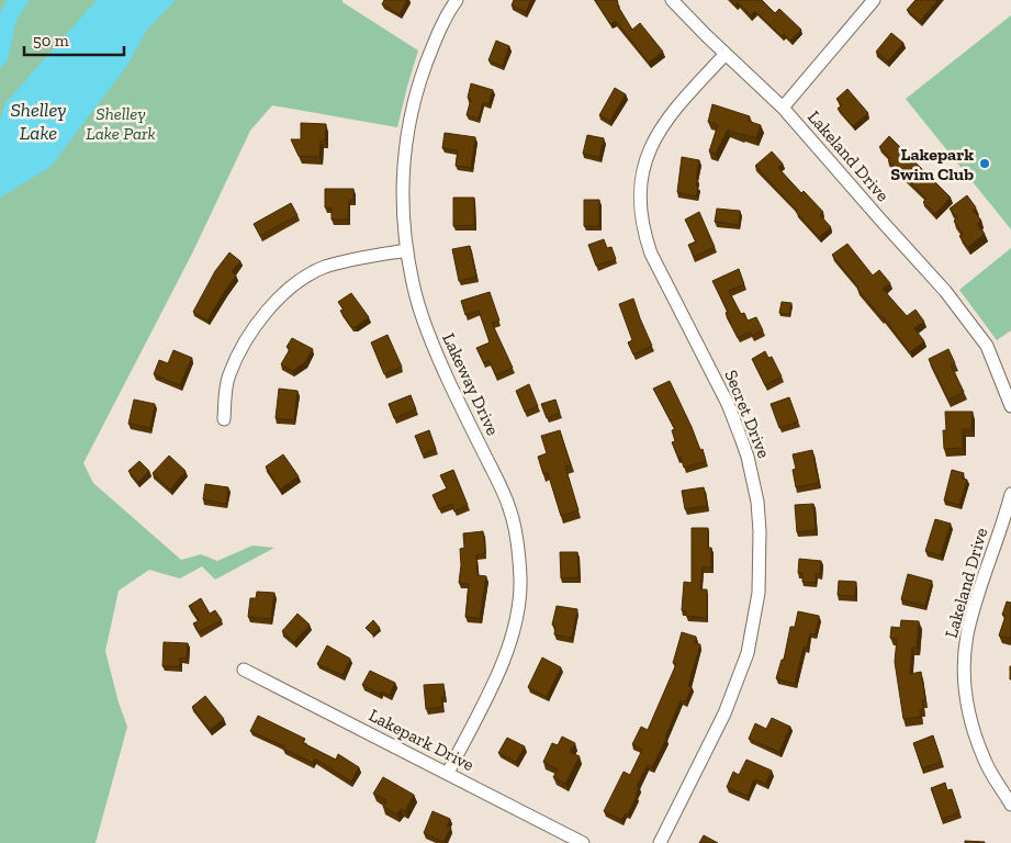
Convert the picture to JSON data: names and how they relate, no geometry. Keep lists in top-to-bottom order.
{
  "streets": {
    "street": [
      "Lakeland Drive",
      "Lakeway Drive",
      "Secret Drive",
      "Lakepark Drive"
    ]
  },
  "crossings": [
    ["Lakeland Drive", "Secret Drive"],
    ["Lakeway Drive", "Lakepark Drive"]
  ],
  "water": ["Shelley Lake"],
  "parks": ["Shelley Lake Park"],
  "places": ["Lakepark Swim Club"],
  "scale_bar": "50 m"
}
